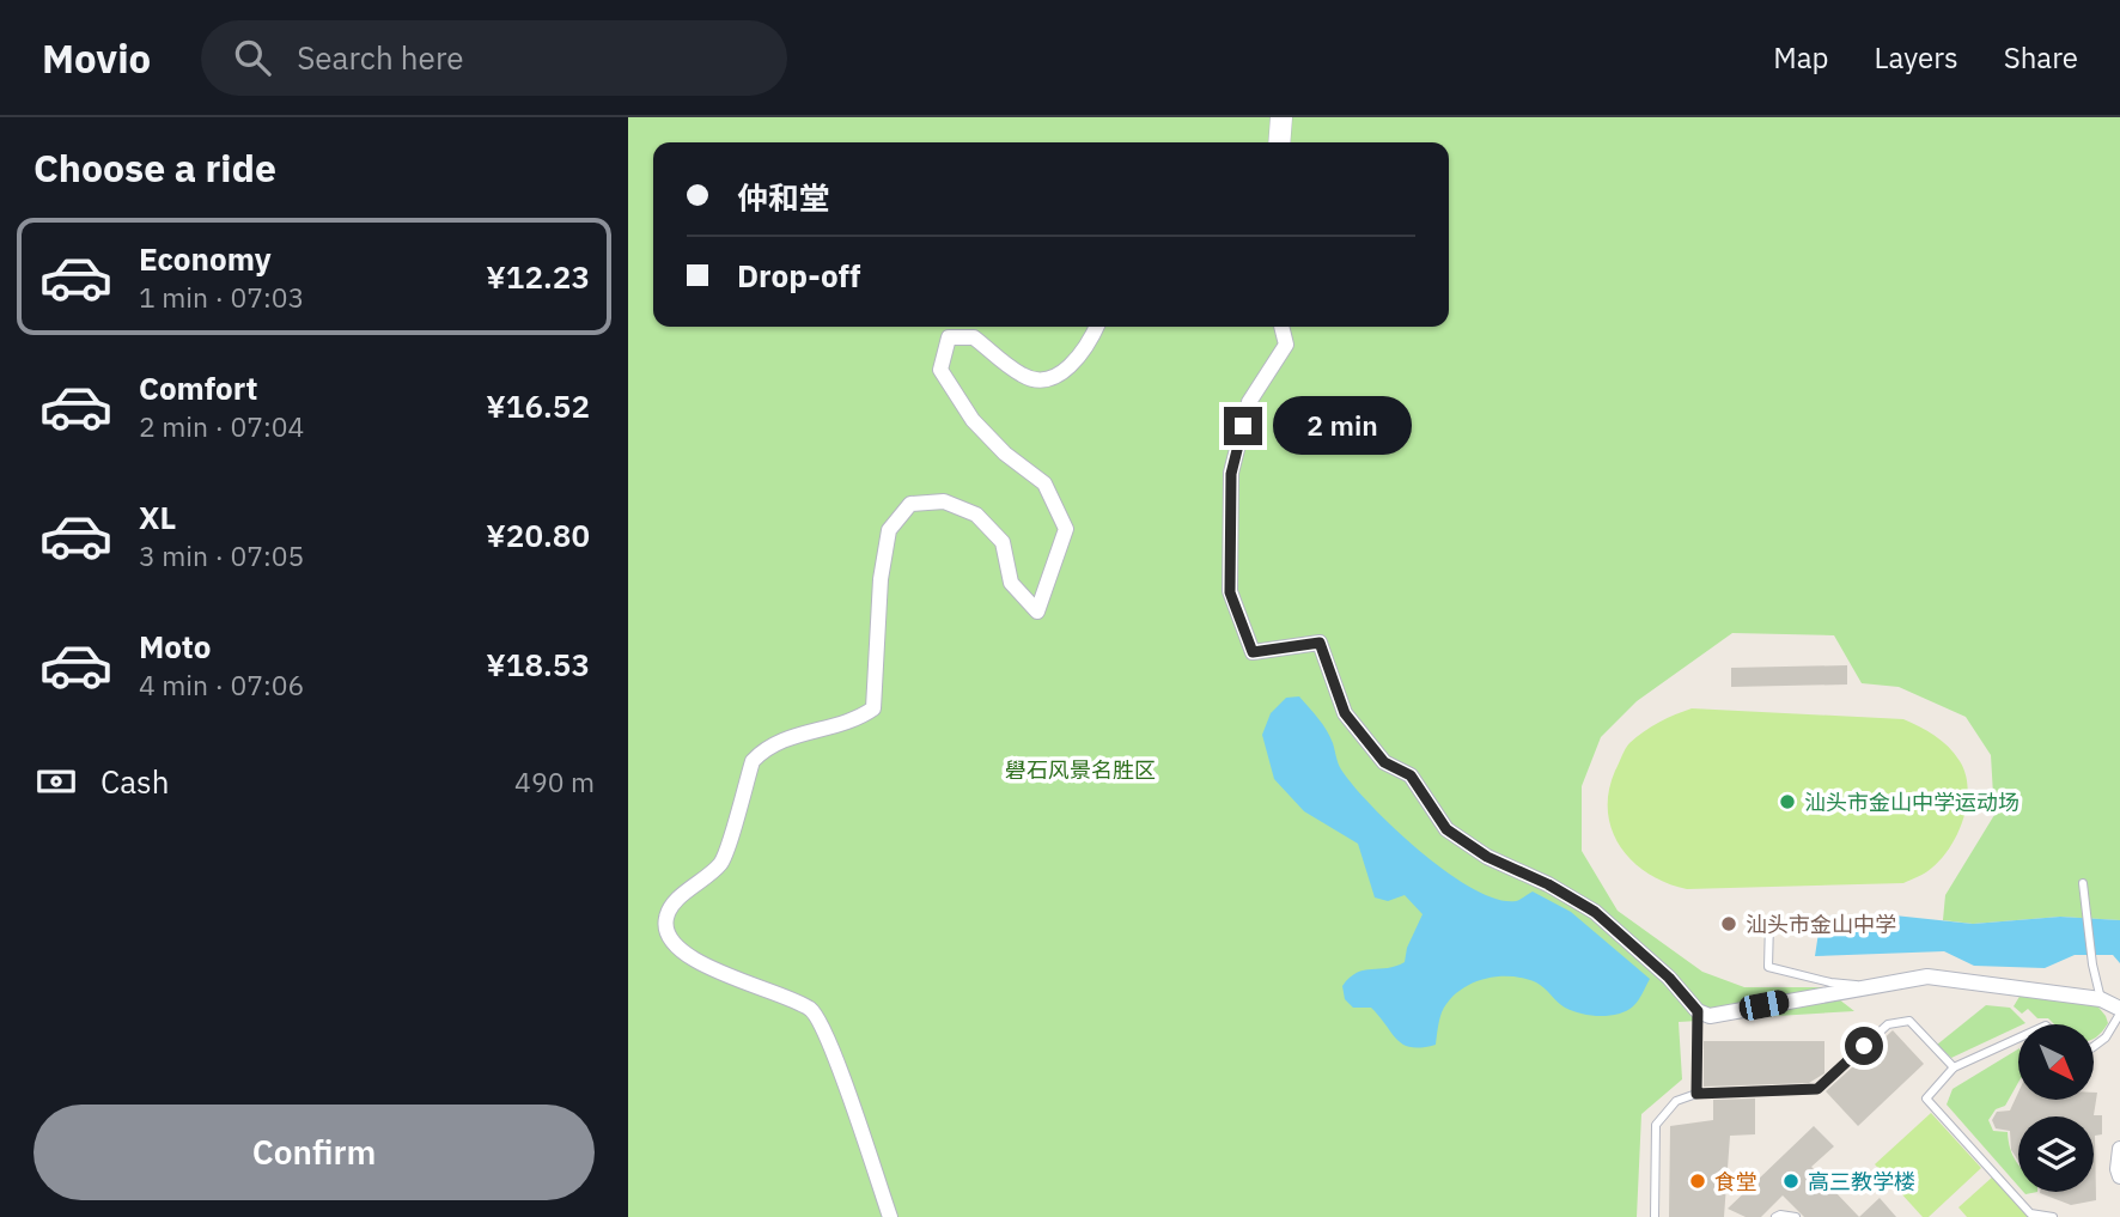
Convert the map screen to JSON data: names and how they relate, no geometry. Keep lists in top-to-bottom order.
{
  "parks": ["礐石风景名胜区"],
  "places": [
    "汕头市金山中学运动场",
    "汕头市金山中学",
    "食堂",
    "高三教学楼"
  ],
  "north": "bottom right",
  "page": {
    "header": "Movio",
    "search": "Search here",
    "nav": ["Map", "Layers", "Share"],
    "heading": "Choose a ride",
    "banner": ["仲和堂", "Drop-off"],
    "list": [
      {
        "name": "Economy",
        "note": "1 min · 07:03",
        "value": "¥12.23"
      },
      {
        "name": "Comfort",
        "note": "2 min · 07:04",
        "value": "¥16.52"
      },
      {
        "name": "XL",
        "note": "3 min · 07:05",
        "value": "¥20.80"
      },
      {
        "name": "Moto",
        "note": "4 min · 07:06",
        "value": "¥18.53"
      }
    ],
    "bubble": "2 min",
    "pay": ["Cash", "490 m"],
    "buttons": "Confirm"
  }
}
